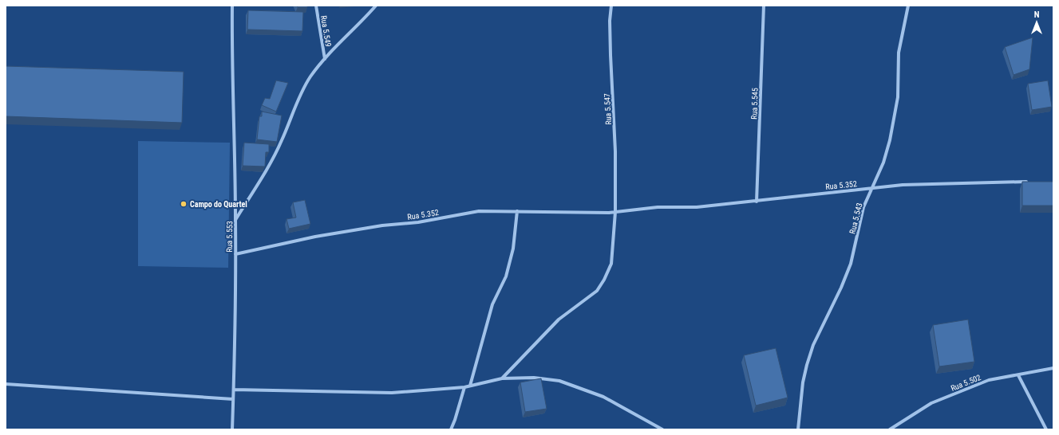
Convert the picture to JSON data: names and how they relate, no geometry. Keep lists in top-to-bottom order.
{
  "streets": {
    "street": [
      "Rua 5.549",
      "Rua 5.545",
      "Rua 5.547",
      "Rua 5.352",
      "Rua 5.543",
      "Rua 5.553",
      "Rua 5.502"
    ]
  },
  "crossings": [
    ["Rua 5.545", "Rua 5.352"],
    ["Rua 5.547", "Rua 5.352"],
    ["Rua 5.352", "Rua 5.543"],
    ["Rua 5.352", "Rua 5.553"]
  ],
  "places": ["Campo do Quartel"],
  "north": "top"
}
